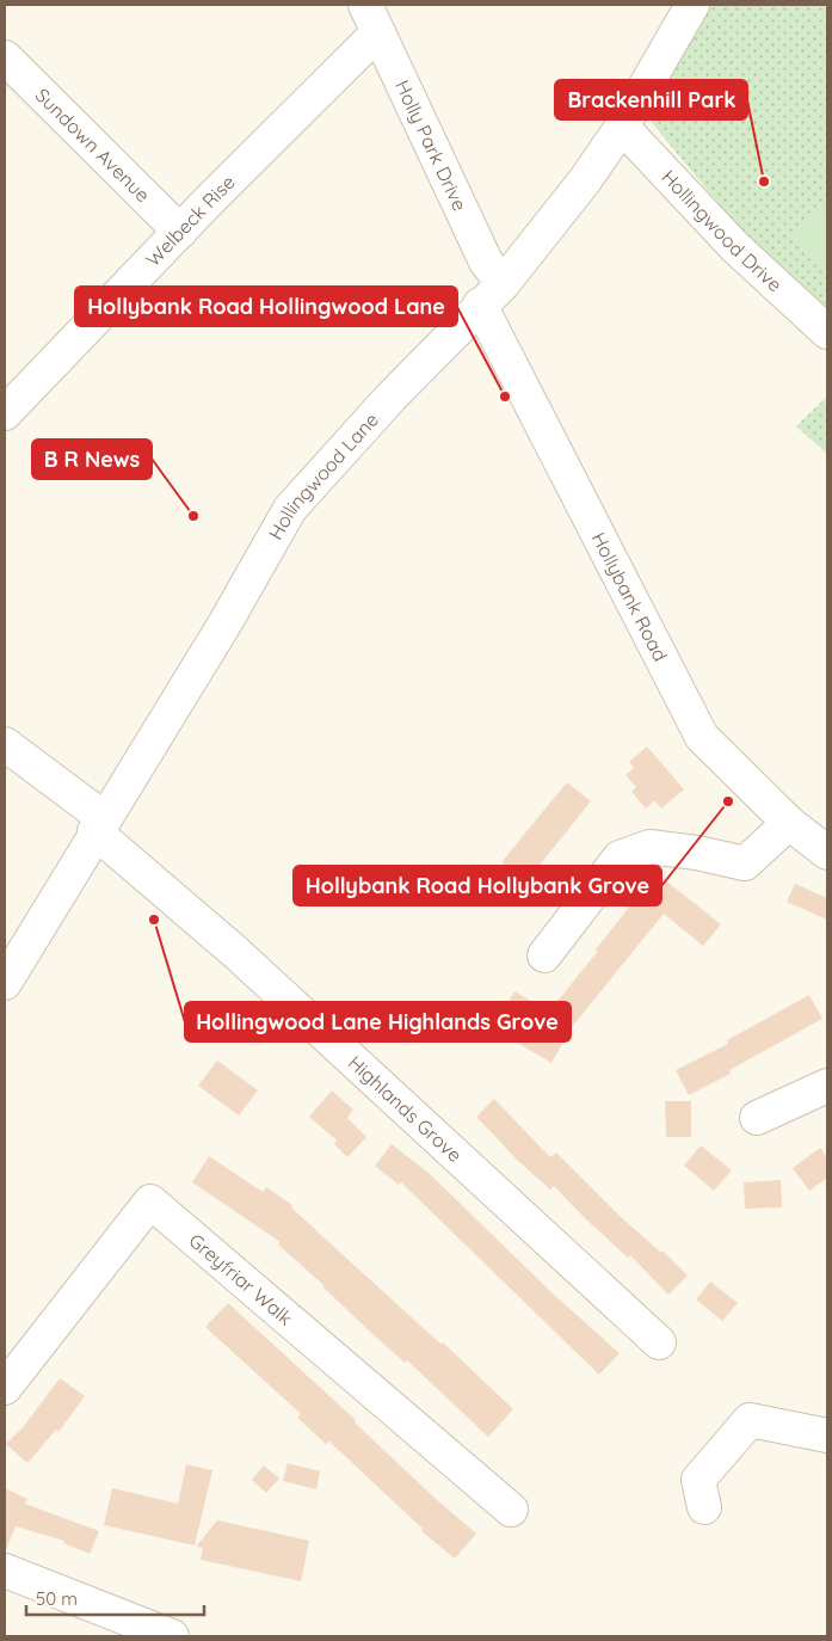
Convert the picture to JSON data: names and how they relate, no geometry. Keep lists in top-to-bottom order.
{
  "streets": {
    "street": [
      "Sundown Avenue",
      "Holly Park Drive",
      "Welbeck Rise",
      "Hollingwood Drive",
      "Hollingwood Lane",
      "Hollybank Road",
      "Highlands Grove",
      "Greyfriar Walk"
    ]
  },
  "crossings": [
    ["Sundown Avenue", "Welbeck Rise"],
    ["Holly Park Drive", "Welbeck Rise"],
    ["Holly Park Drive", "Hollingwood Lane"],
    ["Holly Park Drive", "Hollybank Road"],
    ["Hollingwood Drive", "Hollingwood Lane"],
    ["Hollingwood Lane", "Hollybank Road"],
    ["Hollingwood Lane", "Highlands Grove"]
  ],
  "places": [
    "Brackenhill Park",
    "Hollybank Road Hollingwood Lane",
    "B R News",
    "Hollybank Road Hollybank Grove",
    "Hollingwood Lane Highlands Grove"
  ],
  "scale_bar": "50 m"
}
